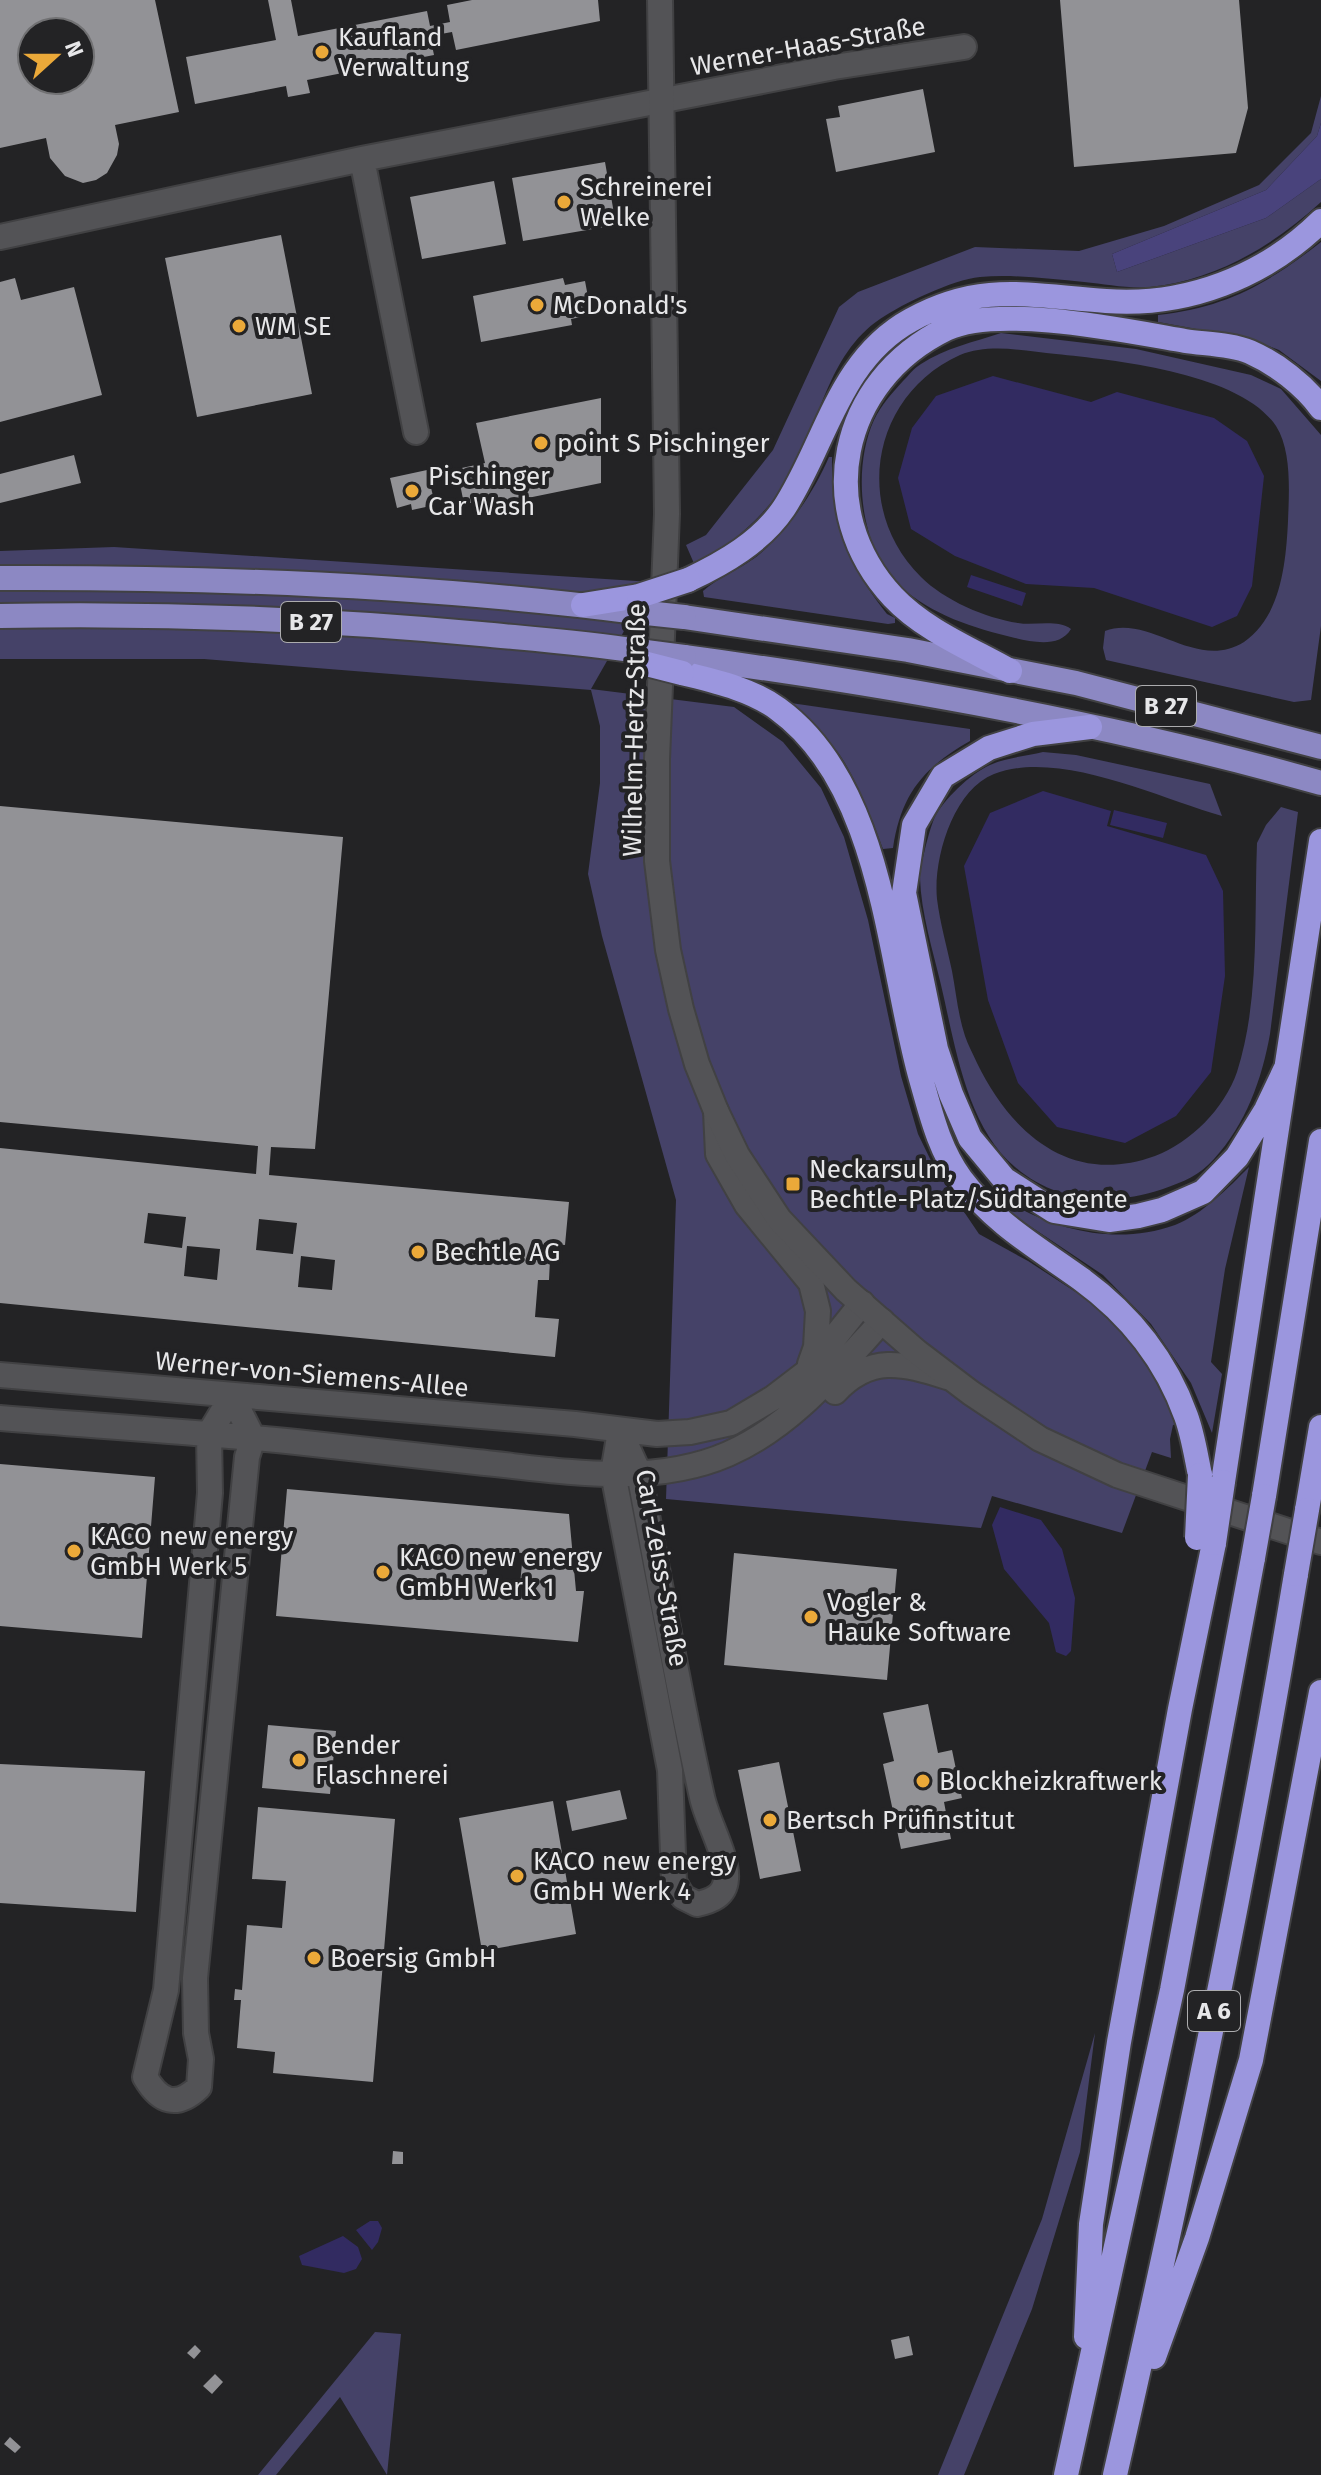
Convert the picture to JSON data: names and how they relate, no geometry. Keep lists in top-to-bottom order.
{
  "streets": {
    "highway": ["B 27", "A 6"],
    "street": [
      "Werner-Haas-Straße",
      "Wilhelm-Hertz-Straße",
      "Werner-von-Siemens-Allee",
      "Carl-Zeiss-Straße"
    ]
  },
  "crossings": [
    ["Werner-Haas-Straße", "Wilhelm-Hertz-Straße"],
    ["Wilhelm-Hertz-Straße", "Werner-von-Siemens-Allee"],
    ["Werner-von-Siemens-Allee", "Carl-Zeiss-Straße"]
  ],
  "places": {
    "other": [
      "Kaufland Verwaltung",
      "Schreinerei Welke",
      "McDonald's",
      "WM SE",
      "point S Pischinger",
      "Pischinger Car Wash",
      "Bechtle AG",
      "KACO new energy GmbH Werk 5",
      "KACO new energy GmbH Werk 1",
      "Vogler & Hauke Software",
      "Bender Flaschnerei",
      "Blockheizkraftwerk",
      "Bertsch Prüfinstitut",
      "KACO new energy GmbH Werk 4",
      "Boersig GmbH"
    ],
    "transit": ["Neckarsulm, Bechtle-Platz/Südtangente"]
  },
  "north": "right"
}
